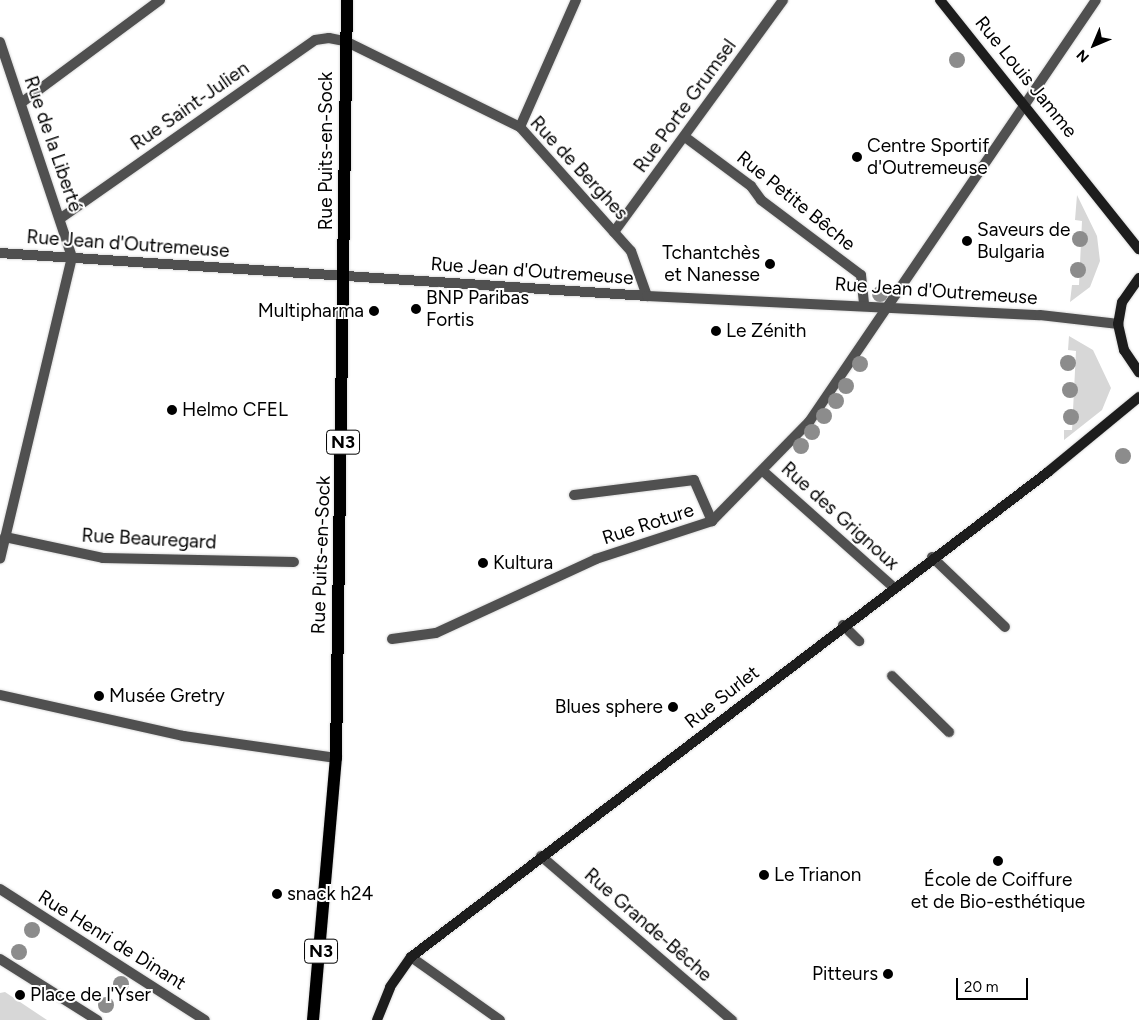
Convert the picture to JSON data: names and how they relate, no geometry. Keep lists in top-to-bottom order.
{
  "streets": {
    "main road": ["Rue Puits-en-Sock", "N3"],
    "street": [
      "Rue Louis Jamme",
      "Rue Saint-Julien",
      "Rue Porte Grumsel",
      "Rue de la Liberté",
      "Rue de Berghes",
      "Rue Petite Bêche",
      "Rue Jean d'Outremeuse",
      "Rue des Grignoux",
      "Rue Roture",
      "Rue Beauregard",
      "Rue Surlet",
      "Rue Grande-Bêche",
      "Rue Henri de Dinant"
    ]
  },
  "crossings": [
    ["Rue Louis Jamme", "Rue Roture"],
    ["Rue Saint-Julien", "Rue de la Liberté"],
    ["Rue Saint-Julien", "Rue Puits-en-Sock"],
    ["Rue Saint-Julien", "Rue de Berghes"],
    ["Rue Porte Grumsel", "Rue de Berghes"],
    ["Rue Porte Grumsel", "Rue Petite Bêche"],
    ["Rue de la Liberté", "Rue Jean d'Outremeuse"],
    ["Rue Puits-en-Sock", "Rue de Berghes"],
    ["Rue Puits-en-Sock", "Rue Jean d'Outremeuse"],
    ["Rue de Berghes", "Rue Jean d'Outremeuse"],
    ["Rue Petite Bêche", "Rue Jean d'Outremeuse"],
    ["Rue Jean d'Outremeuse", "Rue Roture"],
    ["Rue des Grignoux", "Rue Roture"],
    ["Rue des Grignoux", "Rue Surlet"],
    ["Rue Surlet", "Rue Grande-Bêche"]
  ],
  "places": [
    "Centre Sportif d'Outremeuse",
    "Saveurs de Bulgaria",
    "Tchantchès et Nanesse",
    "BNP Paribas Fortis",
    "Multipharma",
    "Le Zénith",
    "Helmo CFEL",
    "Kultura",
    "Musée Gretry",
    "Blues sphere",
    "École de Coiffure et de Bio-esthétique",
    "Le Trianon",
    "snack h24",
    "Pitteurs",
    "Place de l'Yser"
  ],
  "scale_bar": "20 m",
  "north": "bottom left"
}
